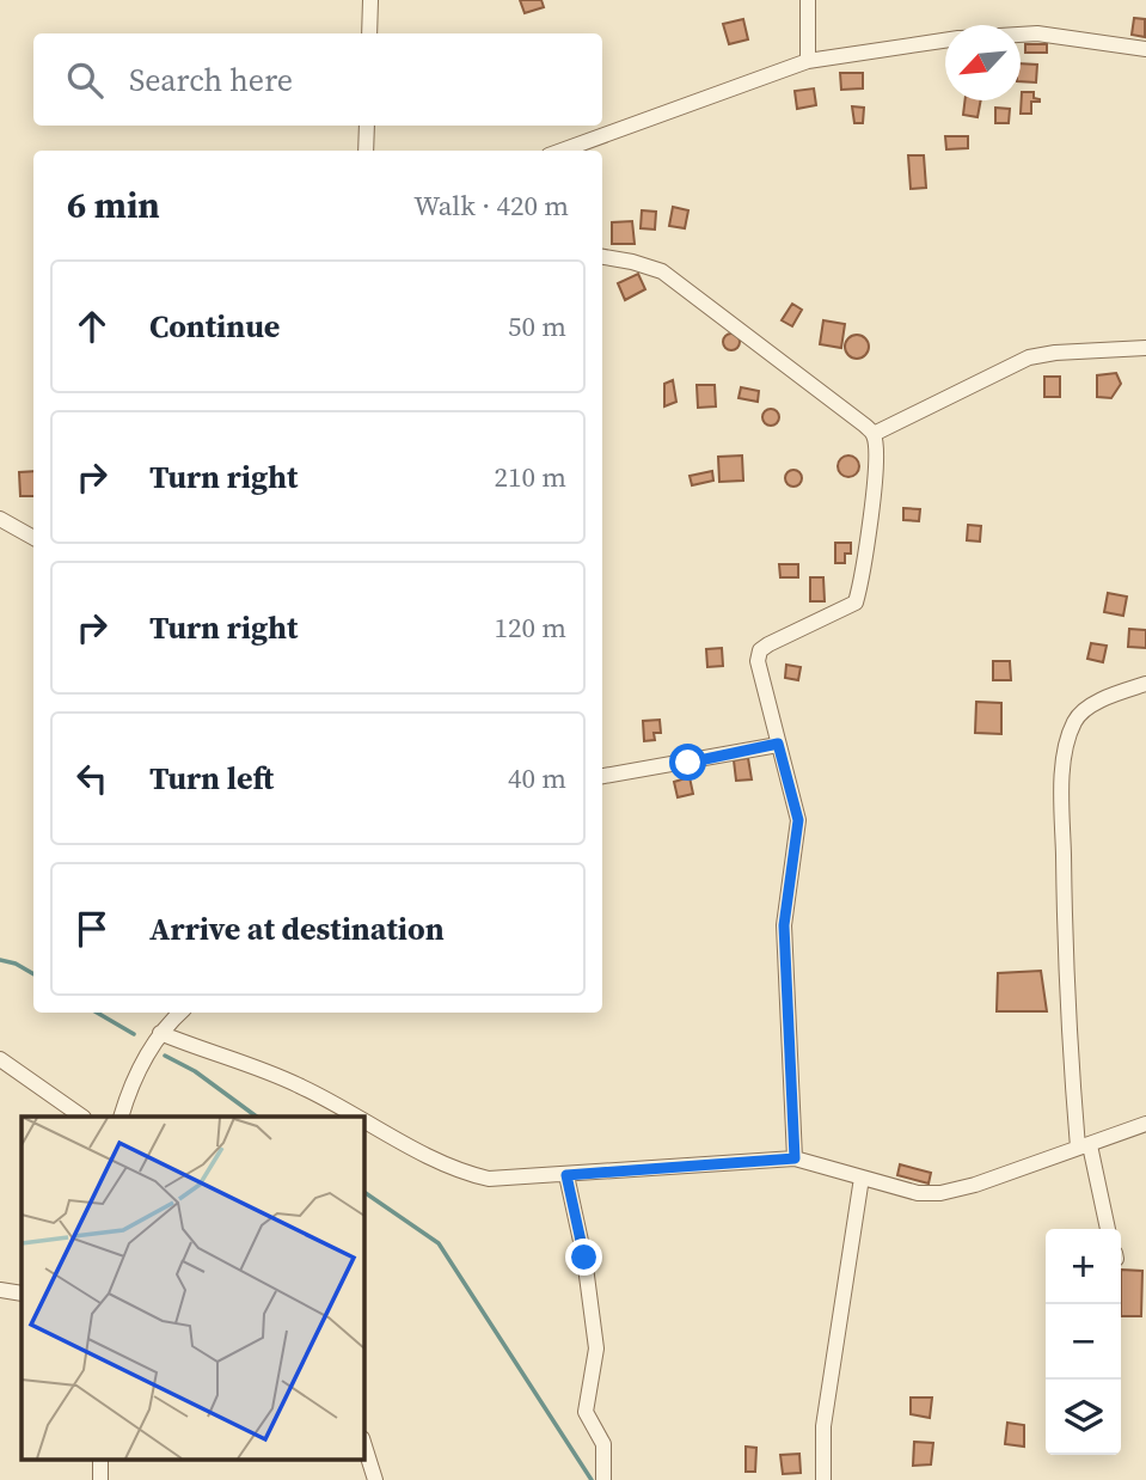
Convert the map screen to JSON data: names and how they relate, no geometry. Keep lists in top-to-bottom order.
{
  "north": "bottom left",
  "page": {
    "search": "Search here",
    "heading": ["6 min", "Walk · 420 m"],
    "list": [
      ["Continue", "50 m"],
      ["Turn right", "210 m"],
      ["Turn right", "120 m"],
      ["Turn left", "40 m"],
      "Arrive at destination"
    ],
    "map_buttons": ["+", "−"]
  }
}
